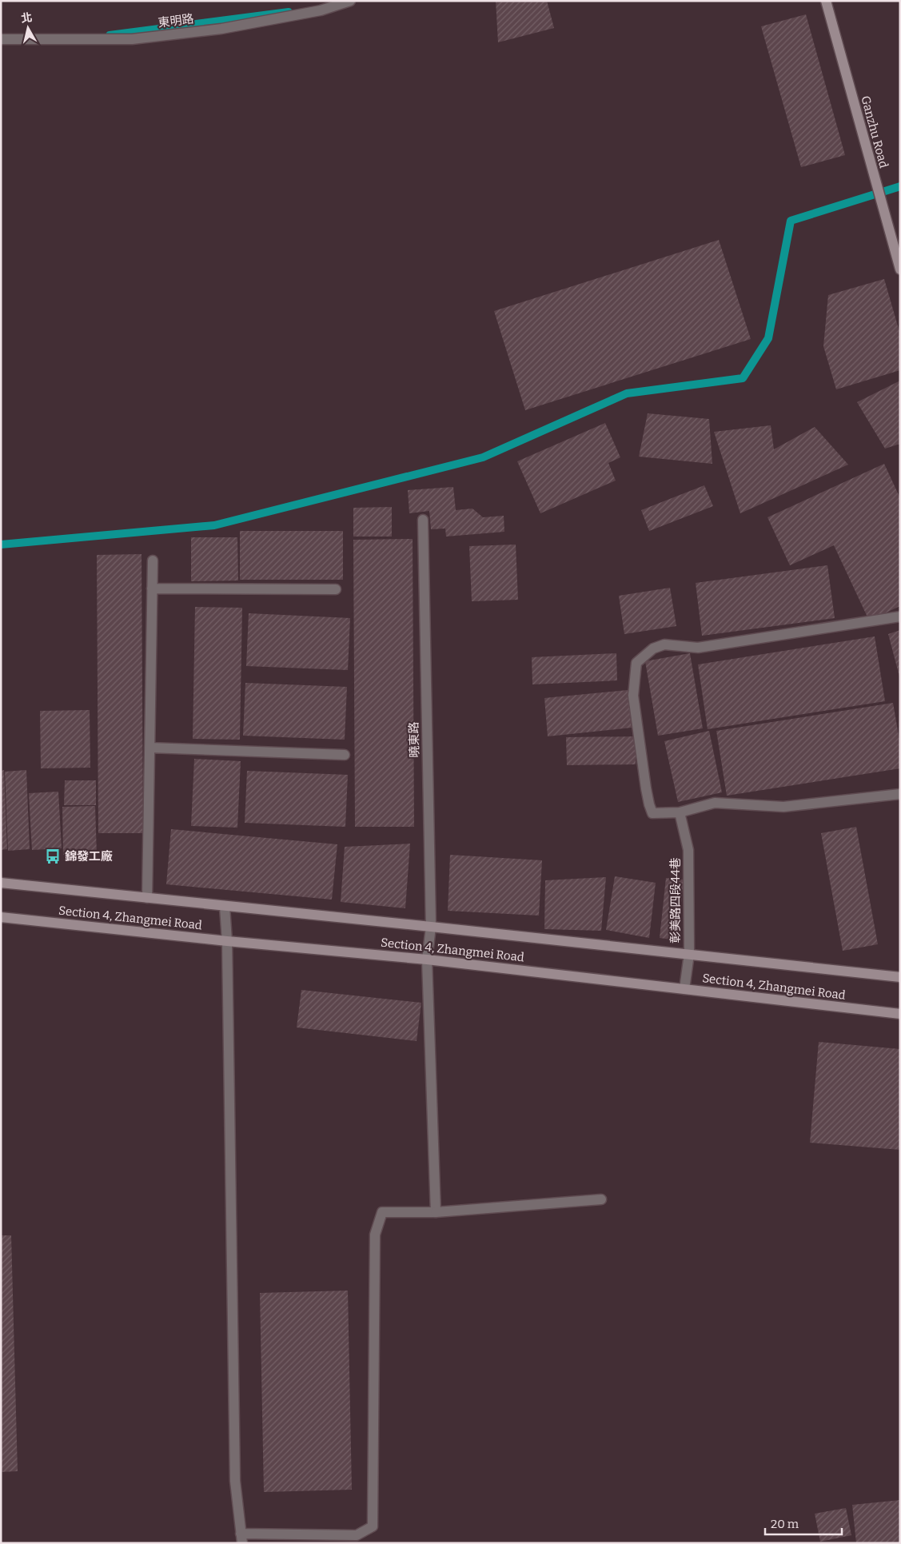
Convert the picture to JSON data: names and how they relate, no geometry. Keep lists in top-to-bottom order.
{
  "streets": {
    "main road": ["Ganzhu Road", "Section 4, Zhangmei Road"],
    "street": ["東明路", "曉東路", "彰美路四段44巷"]
  },
  "crossings": [
    ["曉東路", "Section 4, Zhangmei Road"],
    ["彰美路四段44巷", "Section 4, Zhangmei Road"]
  ],
  "places": {
    "bus stop": ["錦發工廠"]
  },
  "scale_bar": "20 m",
  "north": "top"
}
